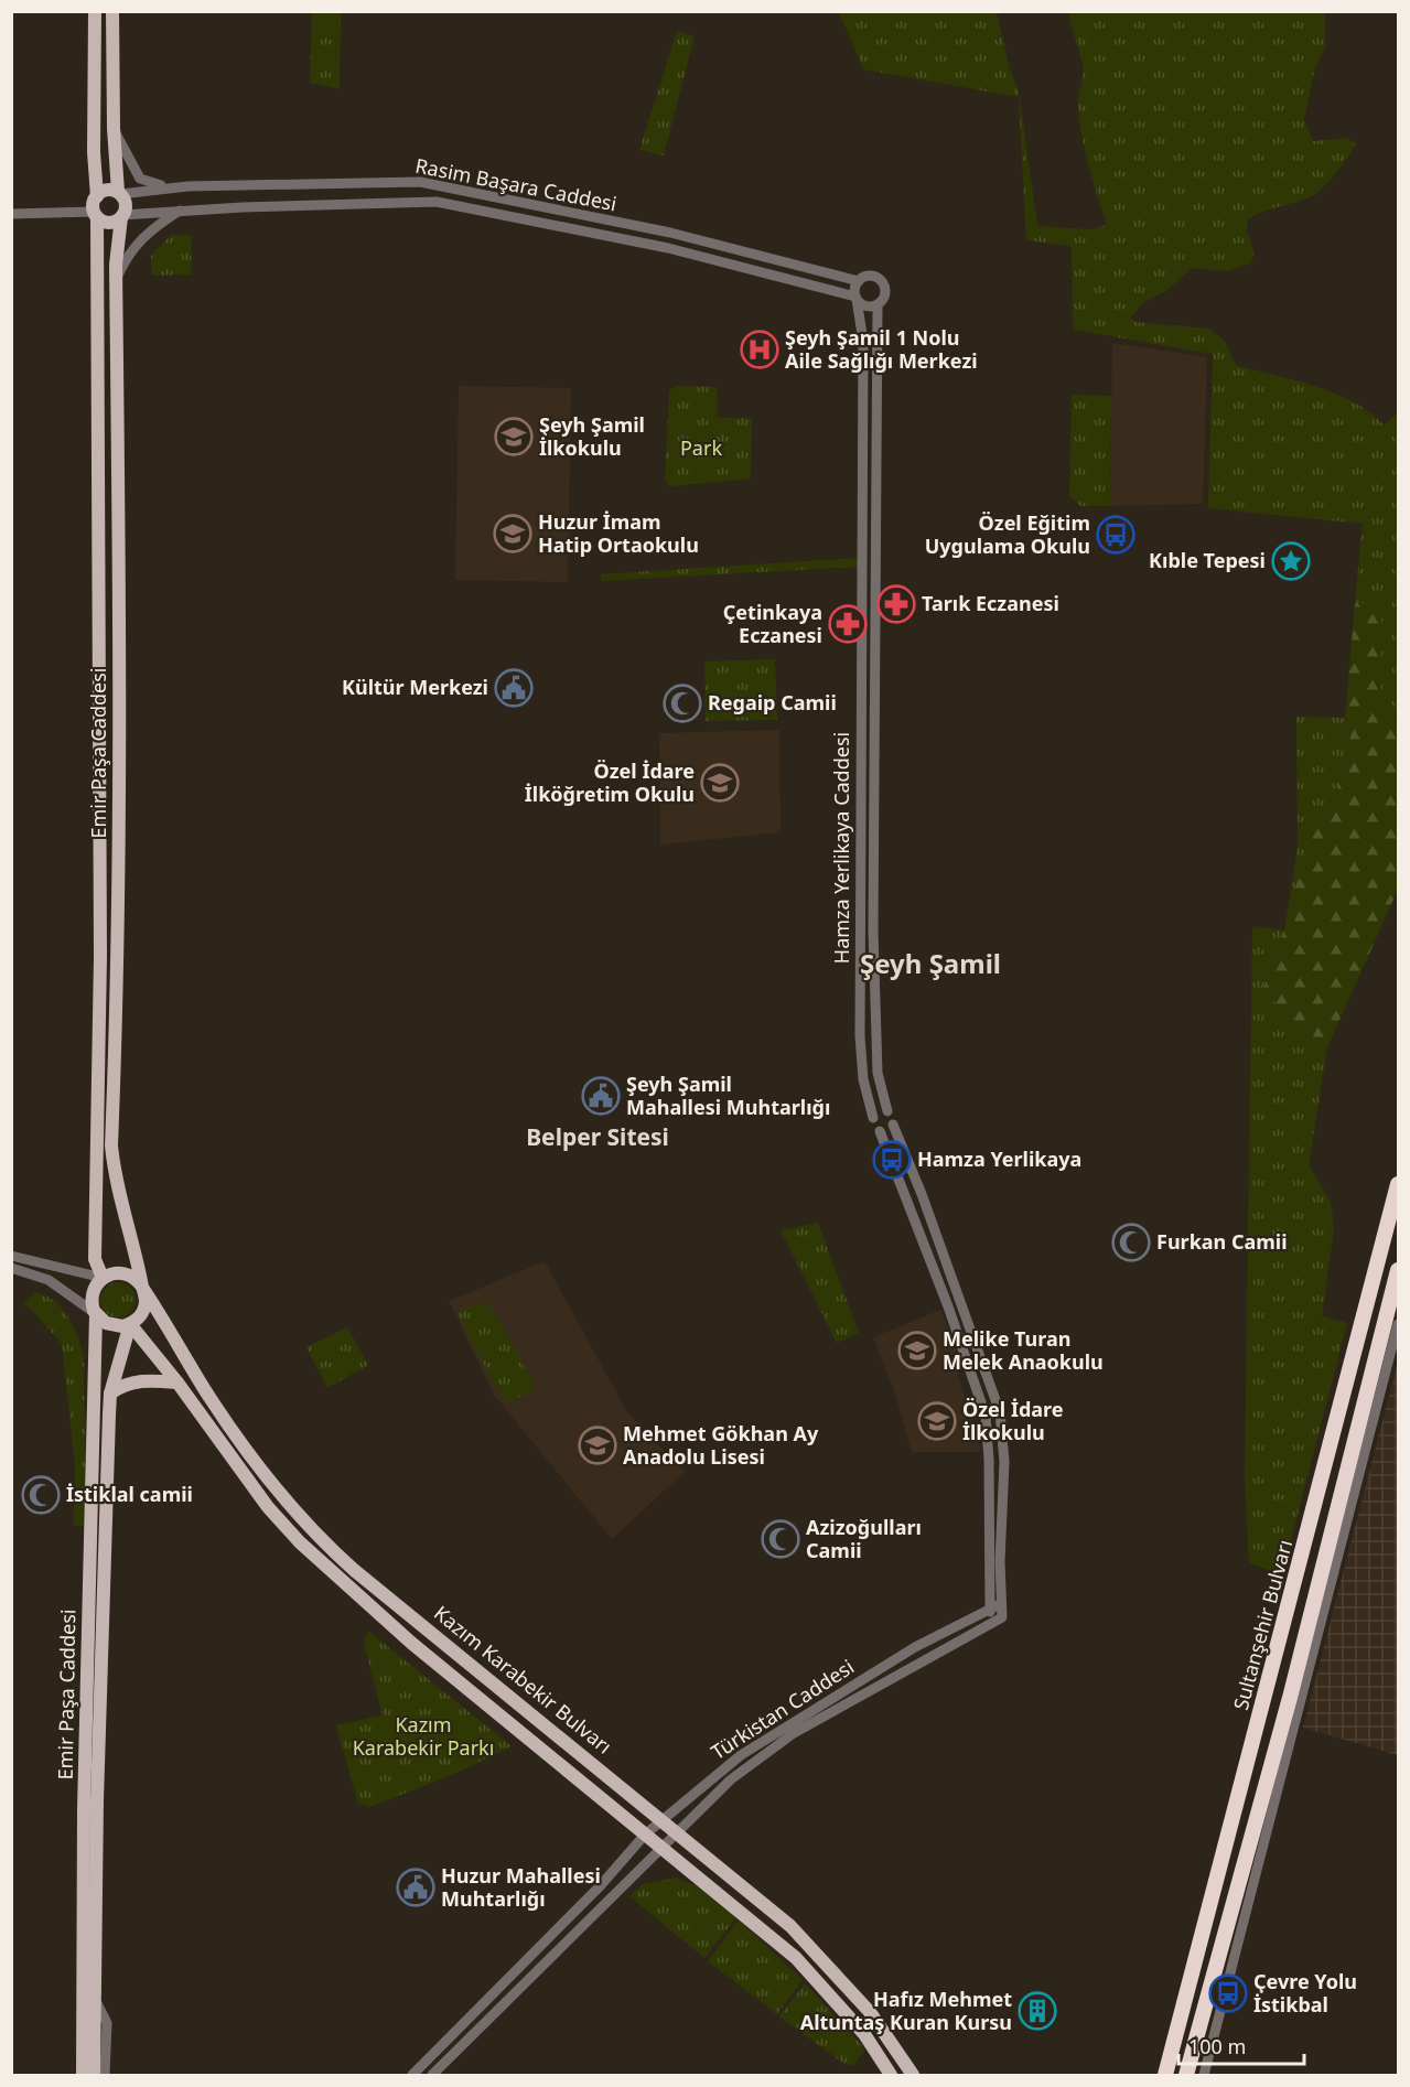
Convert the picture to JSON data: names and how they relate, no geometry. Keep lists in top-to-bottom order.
{
  "streets": {
    "highway": ["Sultanşehir Bulvarı"],
    "main road": ["Emir Paşa Caddesi", "Kazım Karabekir Bulvarı"],
    "street": ["Rasim Başara Caddesi", "Hamza Yerlikaya Caddesi", "Türkistan Caddesi"]
  },
  "crossings": [
    ["Rasim Başara Caddesi", "Emir Paşa Caddesi"],
    ["Rasim Başara Caddesi", "Hamza Yerlikaya Caddesi"],
    ["Emir Paşa Caddesi", "Kazım Karabekir Bulvarı"],
    ["Kazım Karabekir Bulvarı", "Türkistan Caddesi"]
  ],
  "districts": ["Şeyh Şamil", "Belper Sitesi"],
  "parks": ["Park", "Kazım Karabekir Parkı"],
  "places": {
    "hospital": ["Şeyh Şamil 1 Nolu Aile Sağlığı Merkezi"],
    "school or university": [
      "Şeyh Şamil İlkokulu",
      "Huzur İmam Hatip Ortaokulu",
      "Özel İdare İlköğretim Okulu",
      "Melike Turan Melek Anaokulu",
      "Özel İdare İlkokulu",
      "Mehmet Gökhan Ay Anadolu Lisesi"
    ],
    "bus stop": ["Özel Eğitim Uygulama Okulu", "Hamza Yerlikaya", "Çevre Yolu İstikbal"],
    "place": ["Kıble Tepesi"],
    "pharmacy": ["Tarık Eczanesi", "Çetinkaya Eczanesi"],
    "public building": ["Kültür Merkezi", "Şeyh Şamil Mahallesi Muhtarlığı", "Huzur Mahallesi Muhtarlığı"],
    "mosque": [
      "Regaip Camii",
      "Furkan Camii",
      "İstiklal camii",
      "Azizoğulları Camii"
    ],
    "building": ["Hafız Mehmet Altuntaş Kuran Kursu"]
  },
  "scale_bar": "100 m"
}
